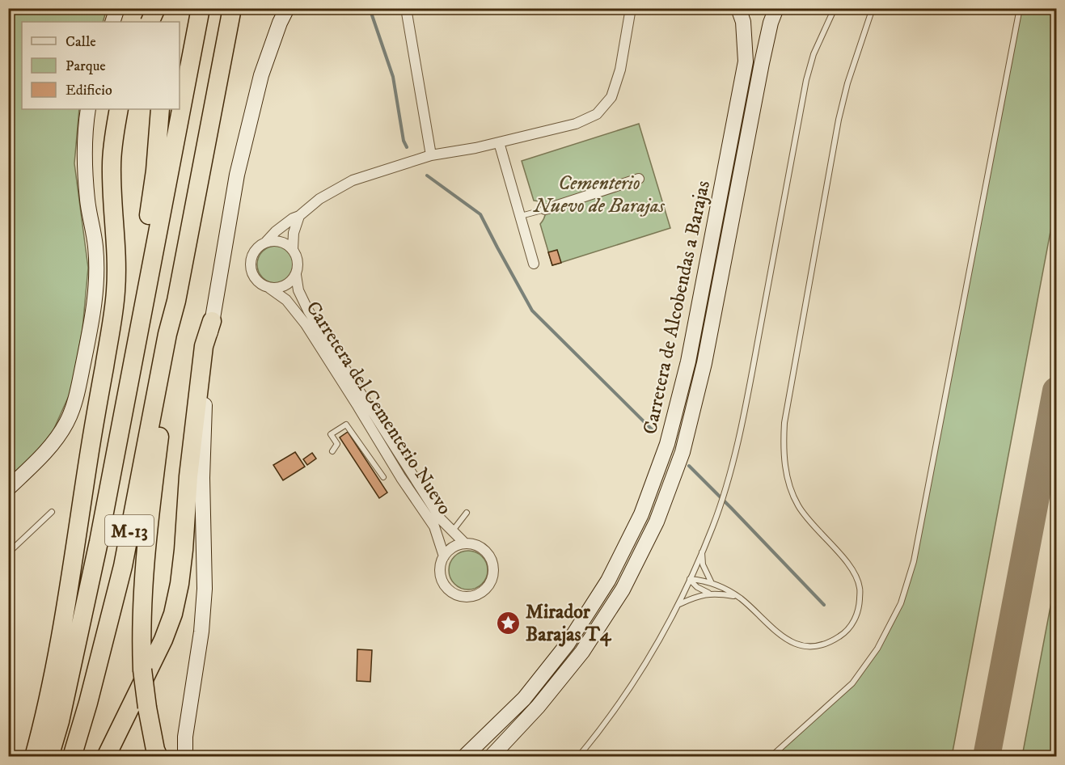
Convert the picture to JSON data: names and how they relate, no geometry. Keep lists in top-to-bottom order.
{
  "streets": {
    "highway": ["M-13"],
    "street": ["Carretera de Alcobendas a Barajas", "Carretera del Cementerio Nuevo"]
  },
  "parks": ["Cementerio Nuevo de Barajas"],
  "places": {
    "place": ["Mirador Barajas T4"]
  },
  "legend": ["Calle", "Parque", "Edificio"]
}
